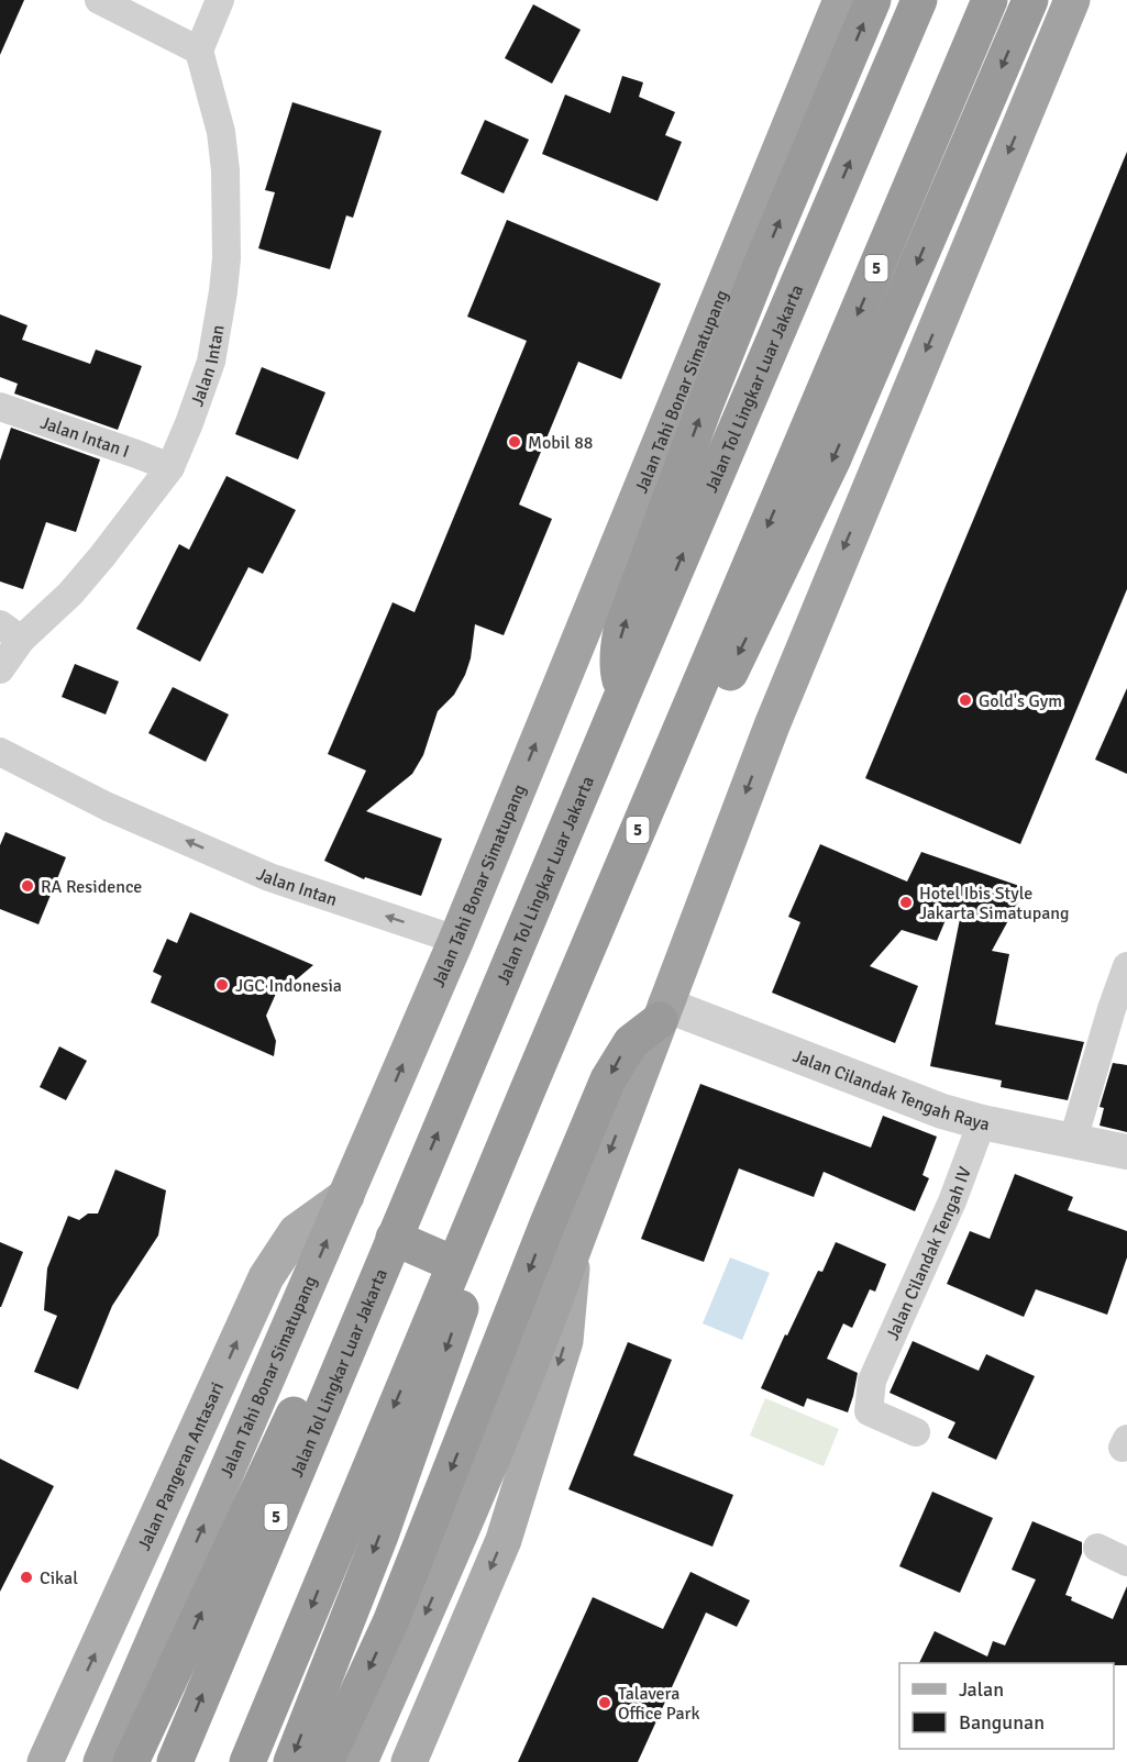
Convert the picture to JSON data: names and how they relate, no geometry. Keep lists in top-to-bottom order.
{
  "streets": {
    "highway": ["5", "Jalan Tol Lingkar Luar Jakarta", "Jalan Tahi Bonar Simatupang"],
    "main road": ["Jalan Pangeran Antasari"],
    "street": [
      "Jalan Intan",
      "Jalan Intan I",
      "Jalan Cilandak Tengah Raya",
      "Jalan Cilandak Tengah IV"
    ]
  },
  "crossings": [
    ["Jalan Intan", "Jalan Tahi Bonar Simatupang"],
    ["Jalan Intan", "Jalan Intan I"],
    ["Jalan Tahi Bonar Simatupang", "Jalan Pangeran Antasari"],
    ["Jalan Cilandak Tengah Raya", "Jalan Cilandak Tengah IV"]
  ],
  "one_way": ["Jalan Intan", "Jalan Pangeran Antasari"],
  "places": [
    "Mobil 88",
    "Gold's Gym",
    "RA Residence",
    "Hotel Ibis Style Jakarta Simatupang",
    "JGC Indonesia",
    "Cikal",
    "Talavera Office Park"
  ],
  "legend": ["Jalan", "Bangunan"]
}
